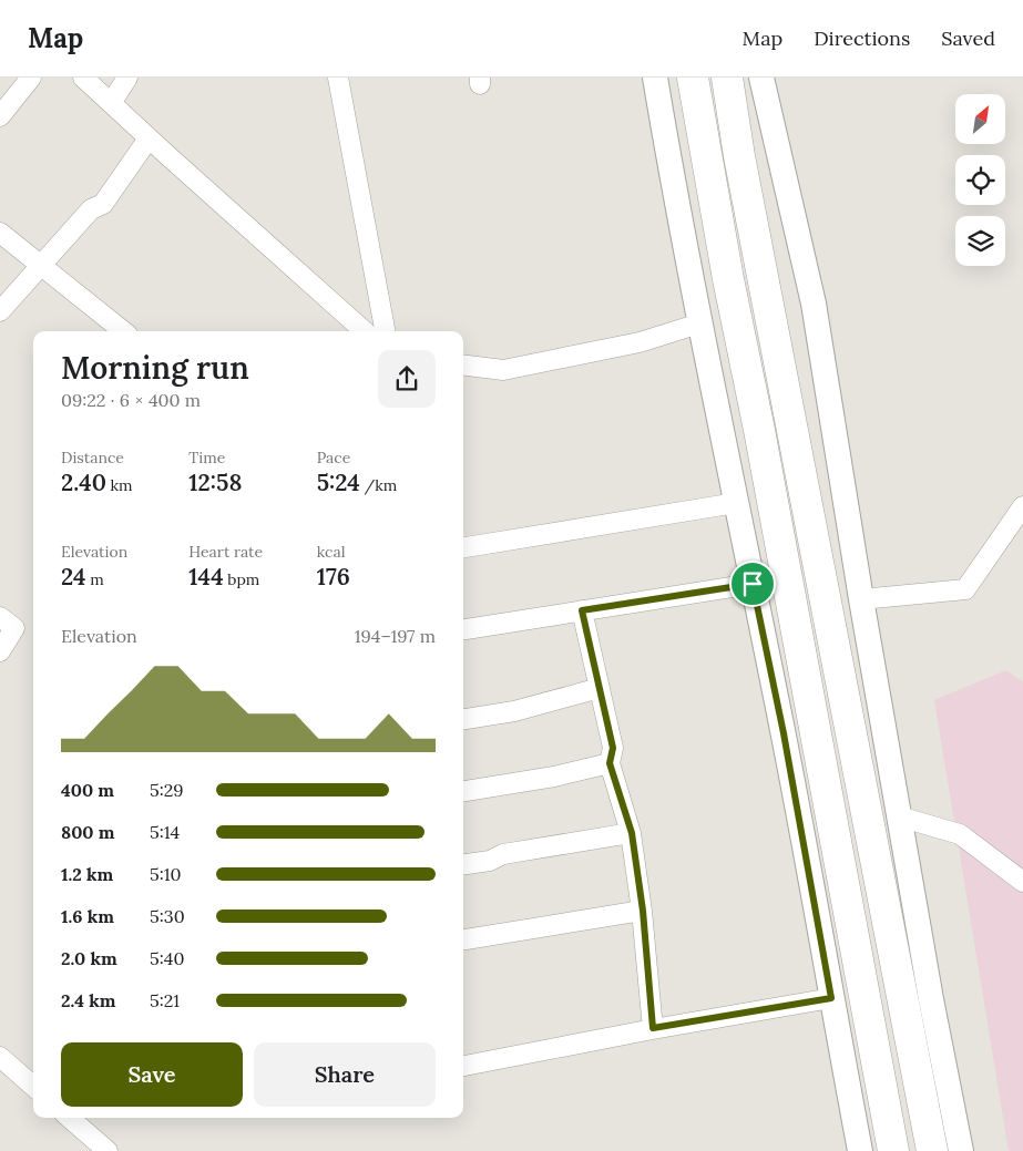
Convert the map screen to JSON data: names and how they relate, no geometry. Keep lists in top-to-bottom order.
{
  "north": "top right",
  "page": {
    "header": "Map",
    "nav": ["Map", "Directions", "Saved"],
    "heading": ["Morning run", "09:22 · 6 × 400 m"],
    "stats": [
      ["Distance", "2.40 km"],
      ["Time", "12:58"],
      ["Pace", "5:24 /km"],
      ["Elevation", "24 m"],
      ["Heart rate", "144 bpm"],
      ["kcal", "176"]
    ],
    "chart": ["Elevation", "194–197 m"],
    "list": [
      {
        "name": "400 m",
        "note": "5:29"
      },
      {
        "name": "800 m",
        "note": "5:14"
      },
      {
        "name": "1.2 km",
        "note": "5:10"
      },
      {
        "name": "1.6 km",
        "note": "5:30"
      },
      {
        "name": "2.0 km",
        "note": "5:40"
      },
      {
        "name": "2.4 km",
        "note": "5:21"
      }
    ],
    "buttons": ["Save", "Share"]
  }
}
